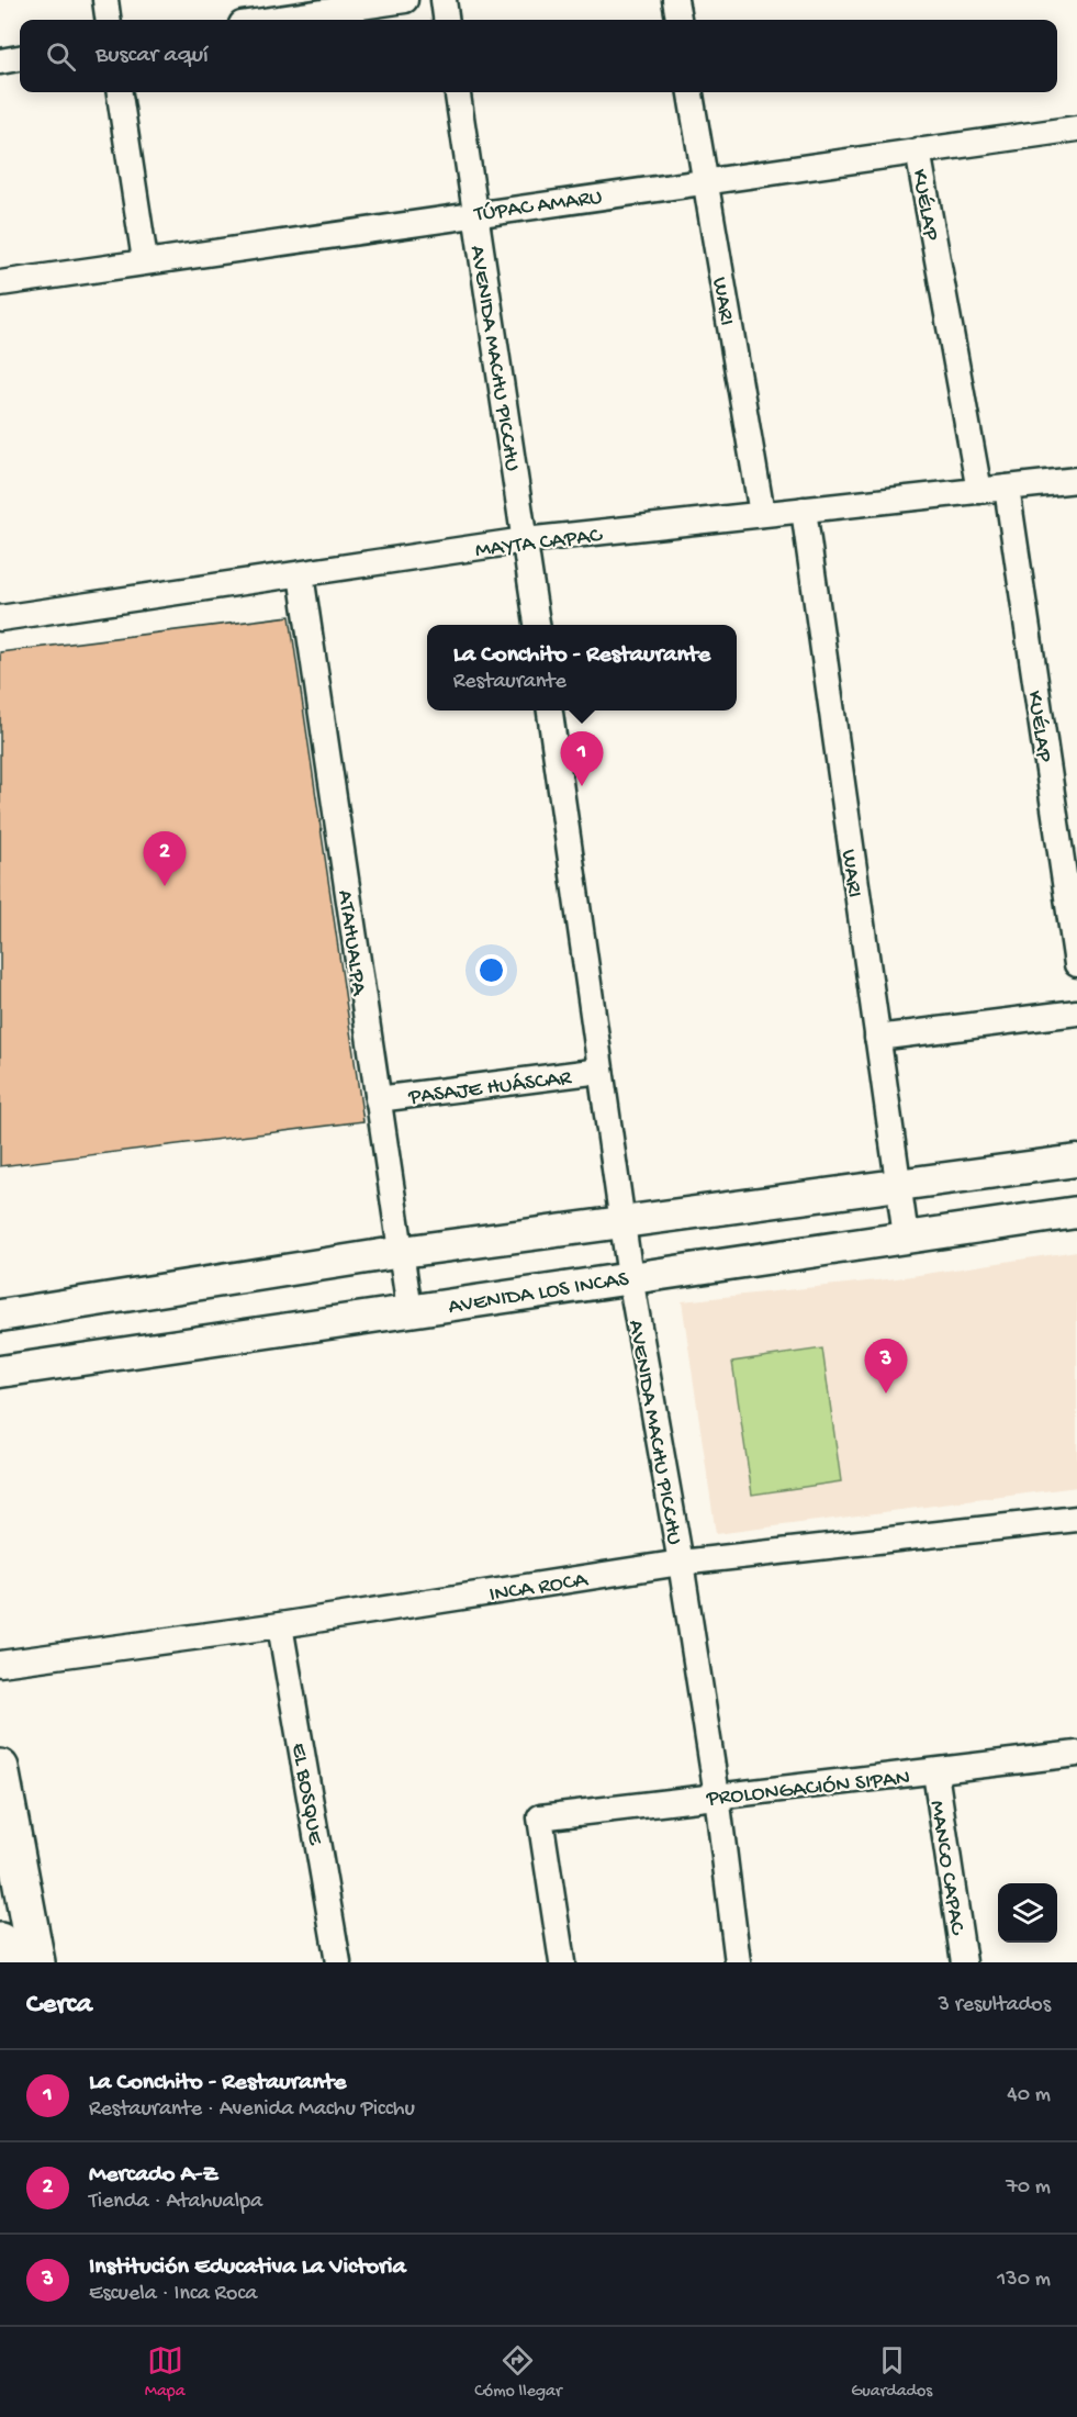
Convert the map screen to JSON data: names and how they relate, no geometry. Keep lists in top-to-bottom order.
{
  "streets": {
    "street": [
      "TÚPAC AMARU",
      "KUÉLAP",
      "WARI",
      "AVENIDA MACHU PICCHU",
      "MAYTA CAPAC",
      "ATAHUALPA",
      "PASAJE HUÁSCAR",
      "AVENIDA LOS INCAS",
      "INCA ROCA",
      "PROLONGACIÓN SIPAN",
      "EL BOSQUE",
      "MANCO CAPAC"
    ]
  },
  "crossings": [
    ["TÚPAC AMARU", "KUÉLAP"],
    ["TÚPAC AMARU", "WARI"],
    ["TÚPAC AMARU", "AVENIDA MACHU PICCHU"],
    ["KUÉLAP", "MAYTA CAPAC"],
    ["WARI", "MAYTA CAPAC"],
    ["WARI", "AVENIDA LOS INCAS"],
    ["AVENIDA MACHU PICCHU", "MAYTA CAPAC"],
    ["AVENIDA MACHU PICCHU", "PASAJE HUÁSCAR"],
    ["AVENIDA MACHU PICCHU", "AVENIDA LOS INCAS"],
    ["AVENIDA MACHU PICCHU", "INCA ROCA"],
    ["AVENIDA MACHU PICCHU", "PROLONGACIÓN SIPAN"],
    ["MAYTA CAPAC", "ATAHUALPA"],
    ["ATAHUALPA", "PASAJE HUÁSCAR"],
    ["ATAHUALPA", "AVENIDA LOS INCAS"],
    ["INCA ROCA", "EL BOSQUE"],
    ["PROLONGACIÓN SIPAN", "MANCO CAPAC"]
  ],
  "page": {
    "search": "Buscar aquí",
    "popup": ["La Conchito - Restaurante", "Restaurante"],
    "pins": ["1", "2", "3"],
    "heading": ["Cerca", "3 resultados"],
    "list": [
      {
        "mark": "1",
        "name": "La Conchito - Restaurante",
        "note": "Restaurante · Avenida Machu Picchu",
        "value": "40 m"
      },
      {
        "mark": "2",
        "name": "Mercado A-Z",
        "note": "Tienda · Atahualpa",
        "value": "70 m"
      },
      {
        "mark": "3",
        "name": "Institución Educativa La Victoria",
        "note": "Escuela · Inca Roca",
        "value": "130 m"
      }
    ],
    "nav": ["Mapa", "Cómo llegar", "Guardados"]
  }
}
